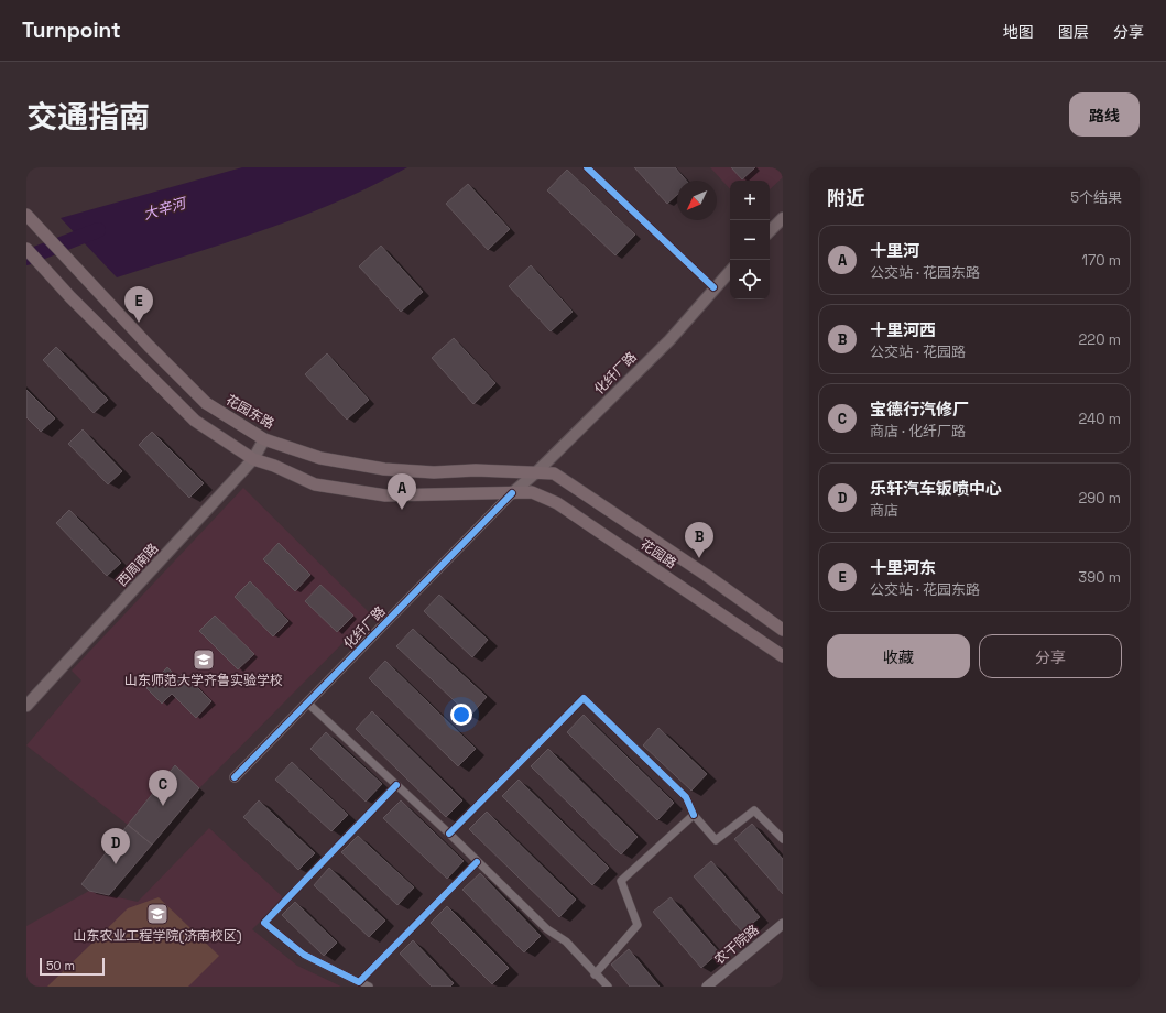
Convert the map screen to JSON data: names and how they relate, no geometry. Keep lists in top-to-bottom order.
{
  "streets": {
    "main road": [
      "化纤厂路",
      "花园东路",
      "花园路",
      "西周南路"
    ],
    "street": ["农干院路"]
  },
  "crossings": [
    ["化纤厂路", "花园东路"],
    ["化纤厂路", "花园路"],
    ["花园东路", "花园路"],
    ["花园东路", "西周南路"]
  ],
  "water": ["大辛河"],
  "places": {
    "school or university": ["山东师范大学齐鲁实验学校", "山东农业工程学院(济南校区)"]
  },
  "scale_bar": "50 m",
  "north": "bottom left",
  "page": {
    "header": "Turnpoint",
    "nav": ["地图", "图层", "分享"],
    "title": "交通指南",
    "buttons": [
      "路线",
      ["收藏", "分享"]
    ],
    "heading": ["附近", "5个结果"],
    "map_buttons": ["+", "−"],
    "list": [
      {
        "mark": "A",
        "name": "十里河",
        "note": "公交站 · 花园东路",
        "value": "170 m"
      },
      {
        "mark": "B",
        "name": "十里河西",
        "note": "公交站 · 花园路",
        "value": "220 m"
      },
      {
        "mark": "C",
        "name": "宝德行汽修厂",
        "note": "商店 · 化纤厂路",
        "value": "240 m"
      },
      {
        "mark": "D",
        "name": "乐轩汽车钣喷中心",
        "note": "商店",
        "value": "290 m"
      },
      {
        "mark": "E",
        "name": "十里河东",
        "note": "公交站 · 花园东路",
        "value": "390 m"
      }
    ],
    "pins": [
      "E",
      "A",
      "B",
      "C",
      "D"
    ],
    "scale": "50 m"
  }
}
